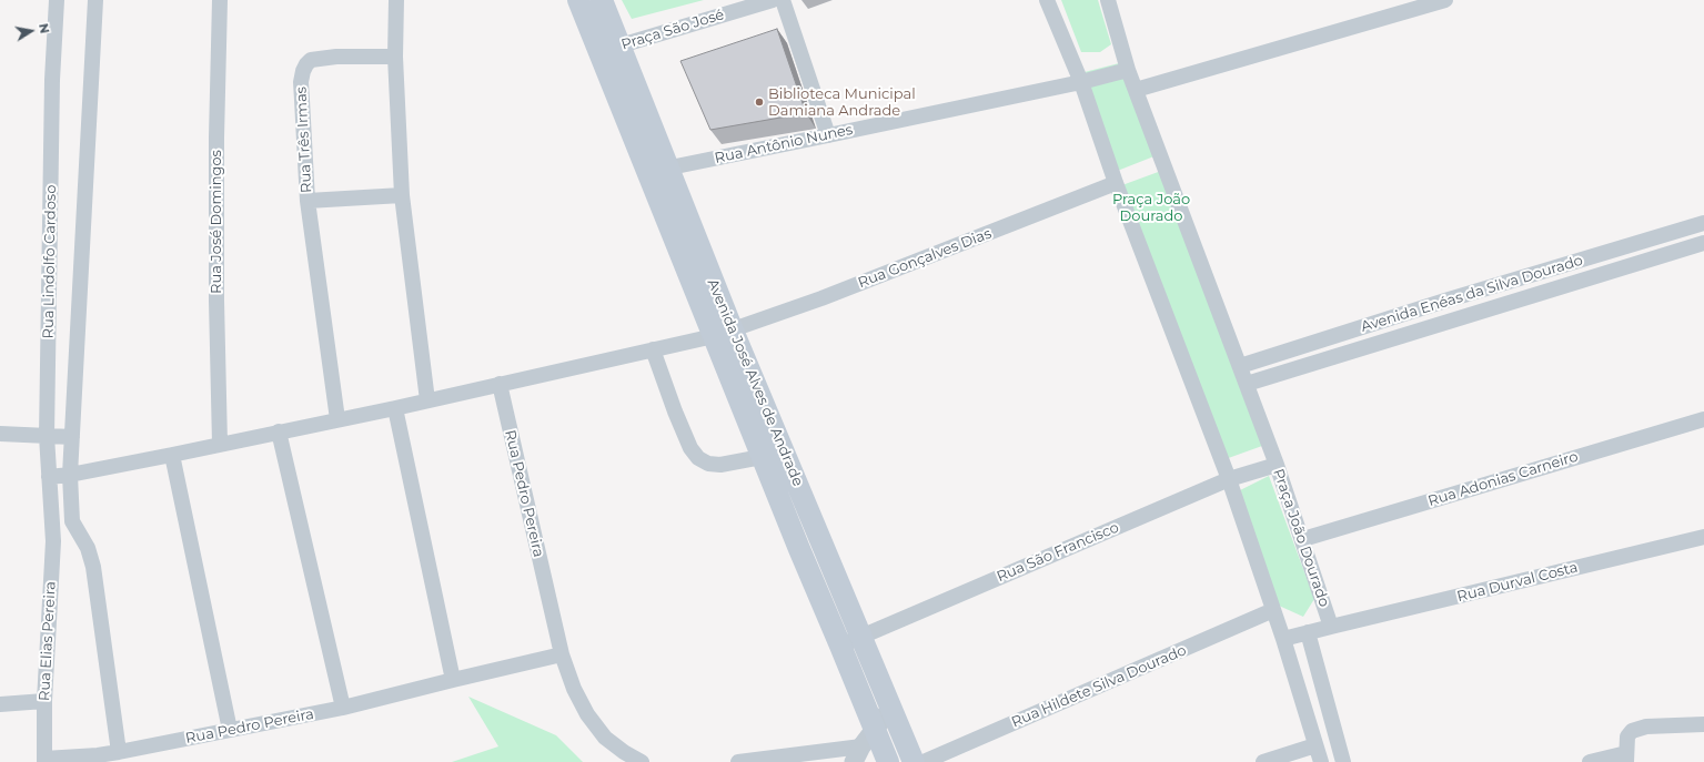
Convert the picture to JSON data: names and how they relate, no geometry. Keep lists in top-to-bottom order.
{
  "streets": {
    "main road": ["Avenida José Alves de Andrade"],
    "street": [
      "Praça São José",
      "Rua Três Irmas",
      "Rua Antônio Nunes",
      "Rua José Domingos",
      "Rua Gonçalves Dias",
      "Rua Lindolfo Cardoso",
      "Avenida Enéas da Silva Dourado",
      "Rua Adonias Carneiro",
      "Rua Pedro Pereira",
      "Praça João Dourado",
      "Rua São Francisco",
      "Rua Durval Costa",
      "Rua Elias Pereira",
      "Rua Hildete Silva Dourado"
    ]
  },
  "crossings": [
    ["Praça São José", "Avenida José Alves de Andrade"],
    ["Rua Antônio Nunes", "Avenida José Alves de Andrade"],
    ["Rua Antônio Nunes", "Praça João Dourado"],
    ["Rua Gonçalves Dias", "Avenida José Alves de Andrade"],
    ["Rua Lindolfo Cardoso", "Rua Elias Pereira"],
    ["Avenida Enéas da Silva Dourado", "Praça João Dourado"],
    ["Avenida José Alves de Andrade", "Rua São Francisco"],
    ["Rua Adonias Carneiro", "Praça João Dourado"],
    ["Rua Pedro Pereira", "Rua Elias Pereira"],
    ["Praça João Dourado", "Rua São Francisco"],
    ["Praça João Dourado", "Rua Durval Costa"]
  ],
  "parks": ["Praça João Dourado"],
  "places": ["Biblioteca Municipal Damiana Andrade"],
  "north": "right"
}
